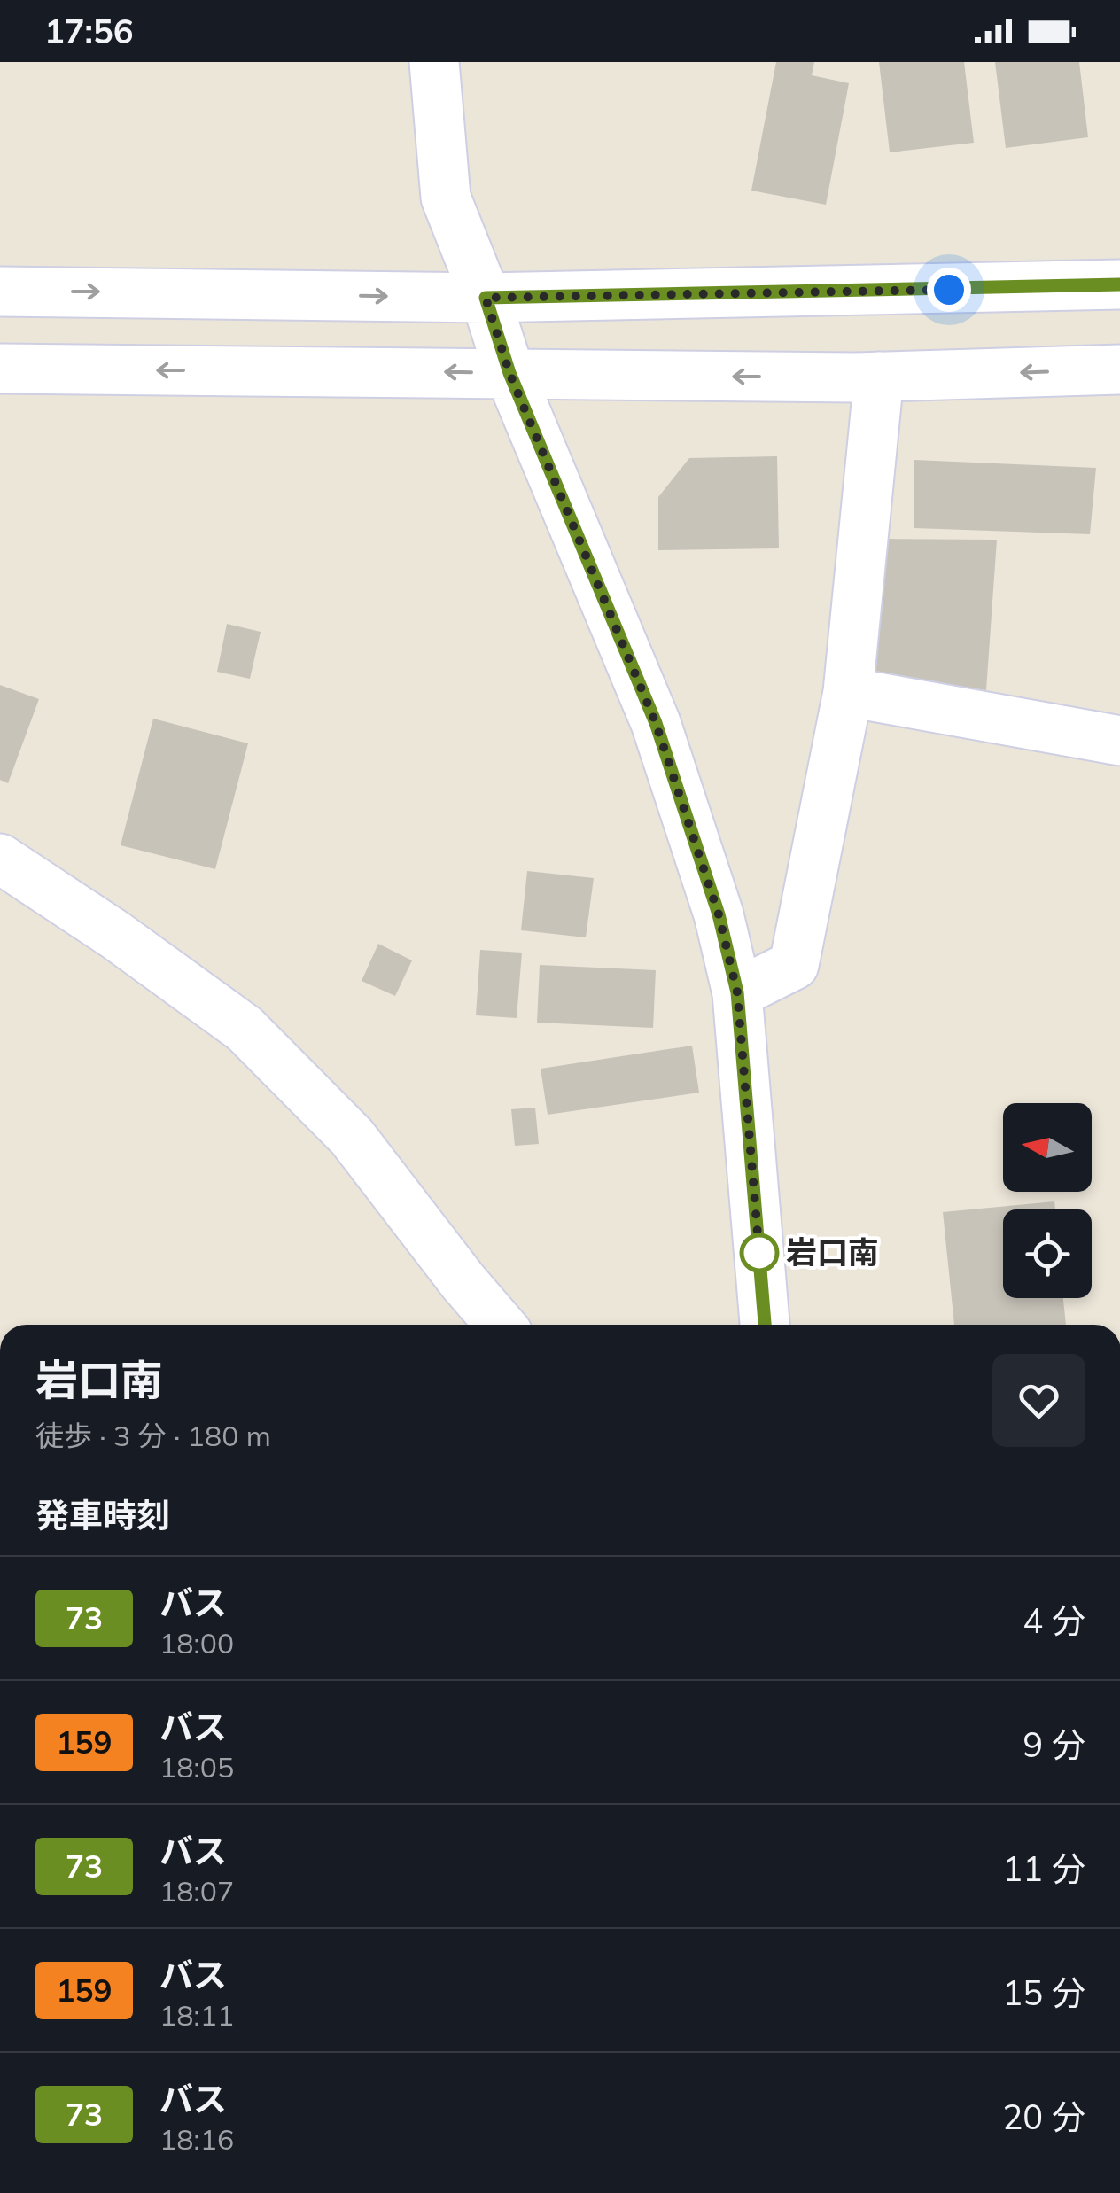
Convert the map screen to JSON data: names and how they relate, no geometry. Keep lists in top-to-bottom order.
{
  "places": ["岩口南"],
  "lines": ["bus line 73"],
  "north": "left",
  "page": {
    "status": "17:56",
    "heading": [
      ["岩口南", "徒歩 · 3 分 · 180 m"],
      "発車時刻"
    ],
    "list": [
      {
        "mark": "73",
        "name": "バス",
        "note": "18:00",
        "value": "4 分"
      },
      {
        "mark": "159",
        "name": "バス",
        "note": "18:05",
        "value": "9 分"
      },
      {
        "mark": "73",
        "name": "バス",
        "note": "18:07",
        "value": "11 分"
      },
      {
        "mark": "159",
        "name": "バス",
        "note": "18:11",
        "value": "15 分"
      },
      {
        "mark": "73",
        "name": "バス",
        "note": "18:16",
        "value": "20 分"
      }
    ]
  }
}
